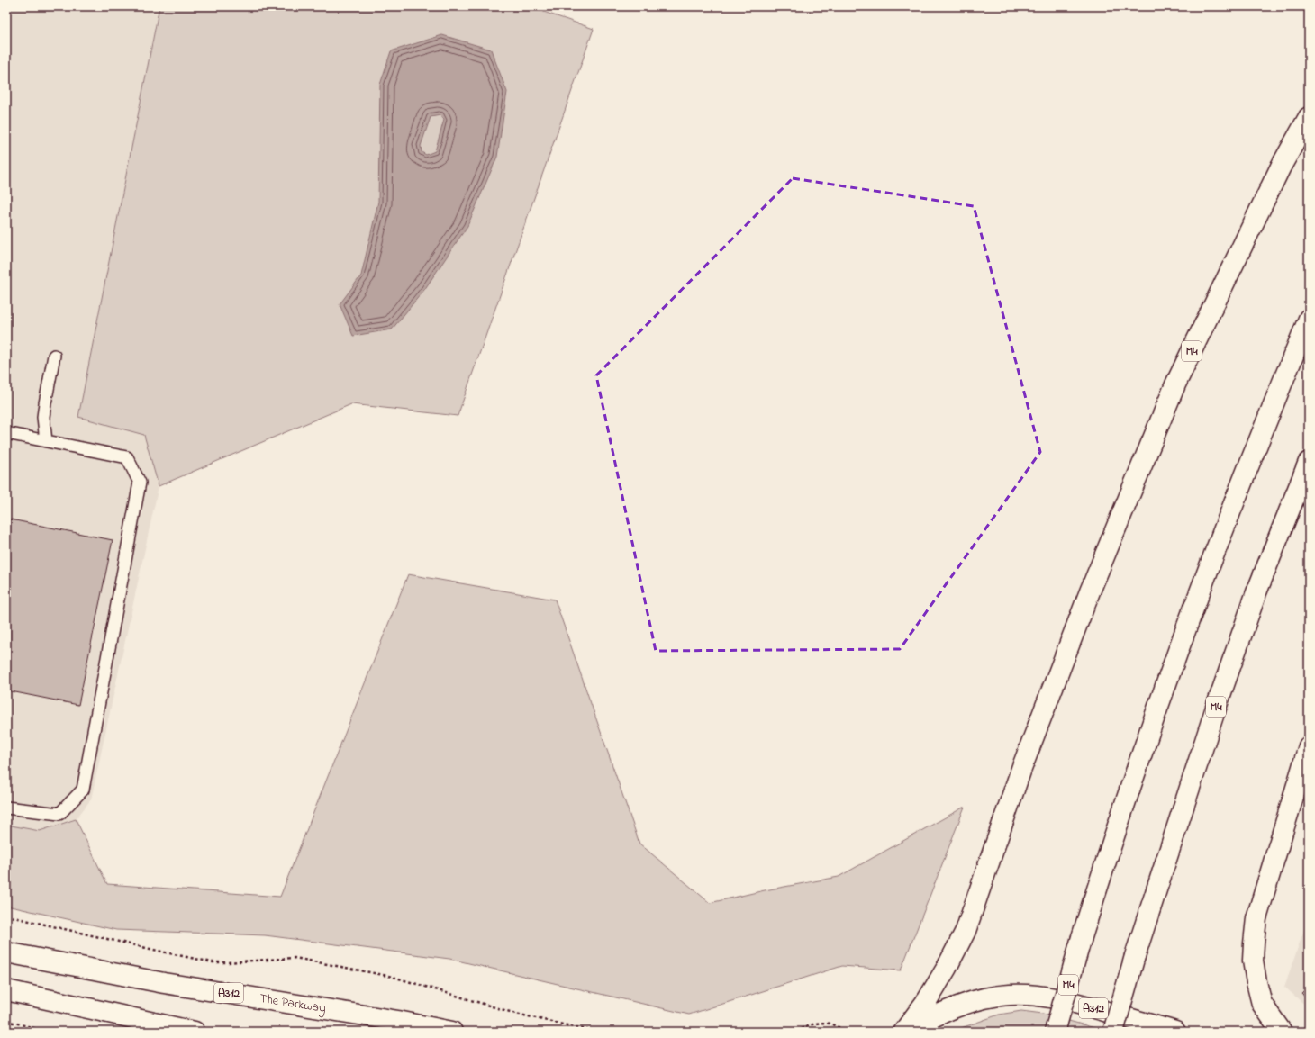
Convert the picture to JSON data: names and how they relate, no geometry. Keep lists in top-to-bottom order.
{
  "streets": {
    "highway": ["M4", "A312", "The Parkway"]
  },
  "crossings": [
    ["M4", "A312"]
  ]
}
